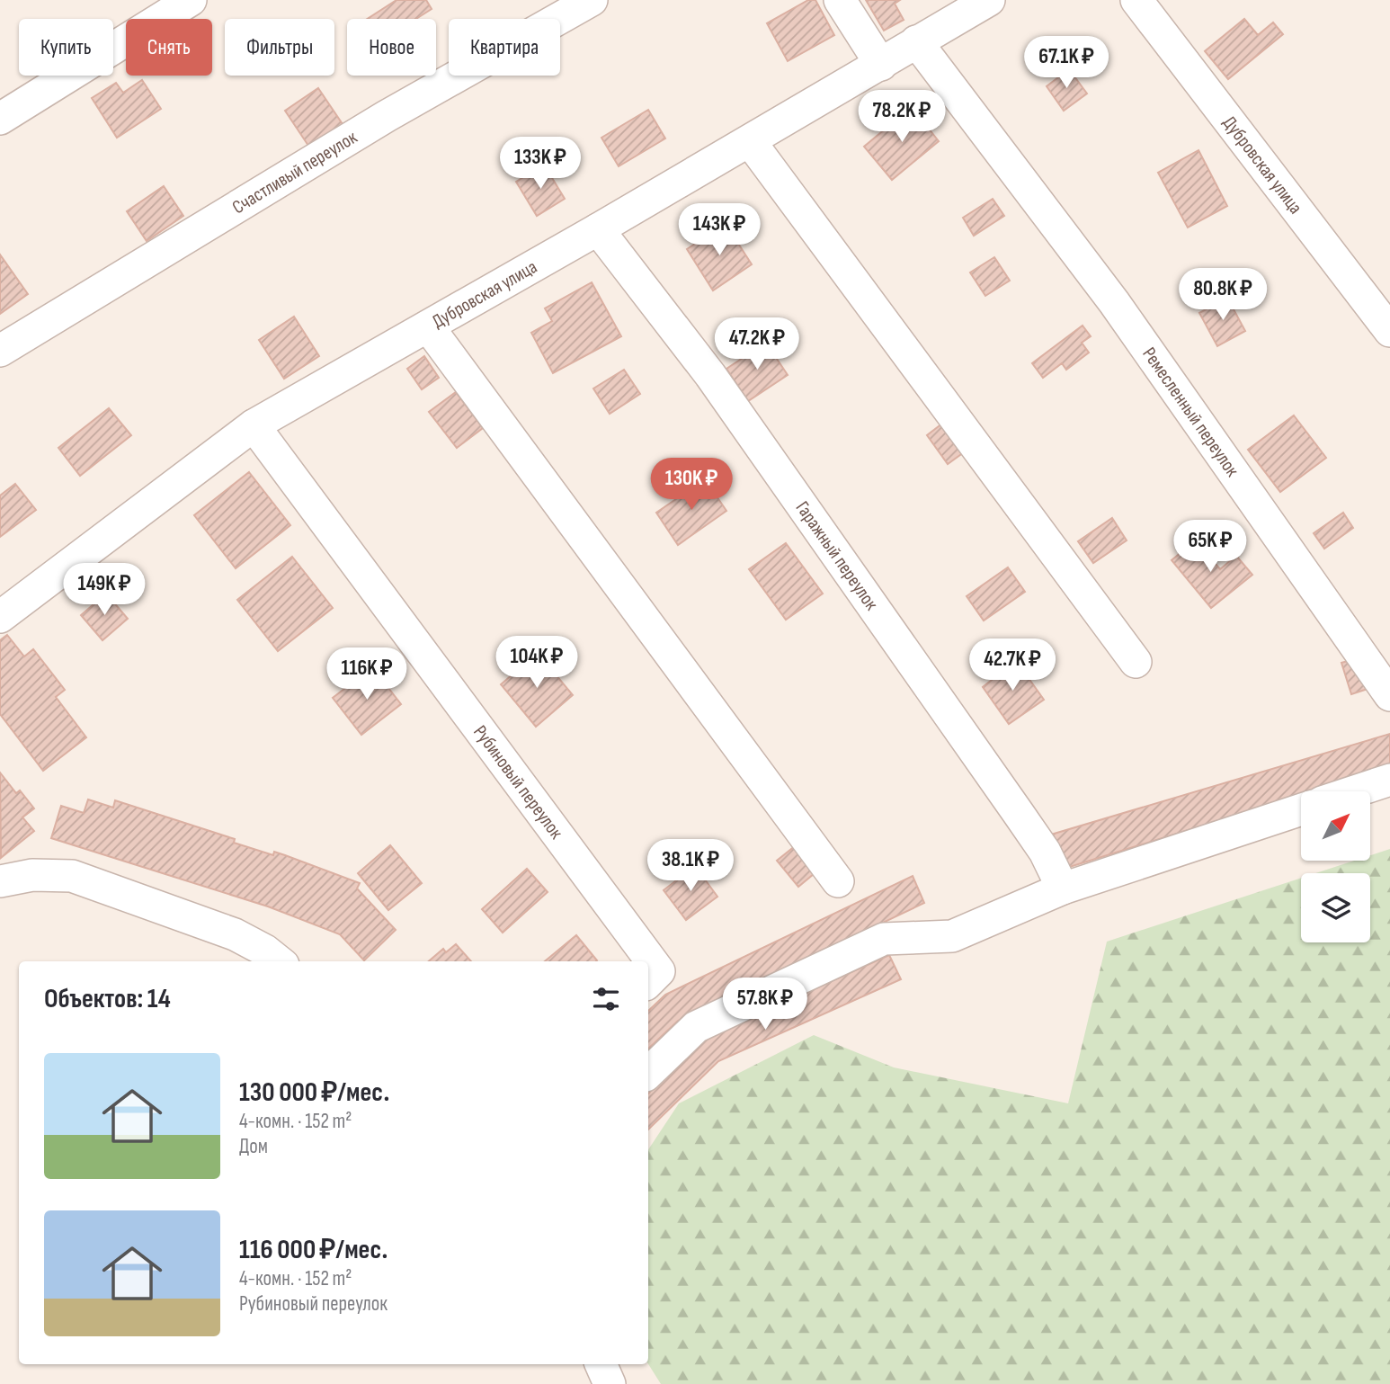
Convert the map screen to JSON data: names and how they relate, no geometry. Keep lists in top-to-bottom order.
{
  "streets": {
    "street": [
      "Дубровская улица",
      "Счастливый переулок",
      "Ремесленный переулок",
      "Гаражный переулок",
      "Рубиновый переулок"
    ]
  },
  "crossings": [
    ["Дубровская улица", "Ремесленный переулок"],
    ["Дубровская улица", "Гаражный переулок"],
    ["Дубровская улица", "Рубиновый переулок"]
  ],
  "north": "top right",
  "page": {
    "chip": [
      "Купить",
      "Снять",
      "Фильтры",
      "Новое",
      "Квартира"
    ],
    "price": [
      "67.1K ₽",
      "78.2K ₽",
      "133K ₽",
      "143K ₽",
      "80.8K ₽",
      "47.2K ₽",
      "130K ₽",
      "65K ₽",
      "149K ₽",
      "104K ₽",
      "42.7K ₽",
      "116K ₽",
      "38.1K ₽",
      "57.8K ₽"
    ],
    "heading": "Объектов: 14",
    "list": [
      {
        "name": "130 000 ₽/мес.",
        "note": "4-комн. · 152 m² · Дом"
      },
      {
        "name": "116 000 ₽/мес.",
        "note": "4-комн. · 152 m² · Рубиновый переулок"
      }
    ]
  }
}
